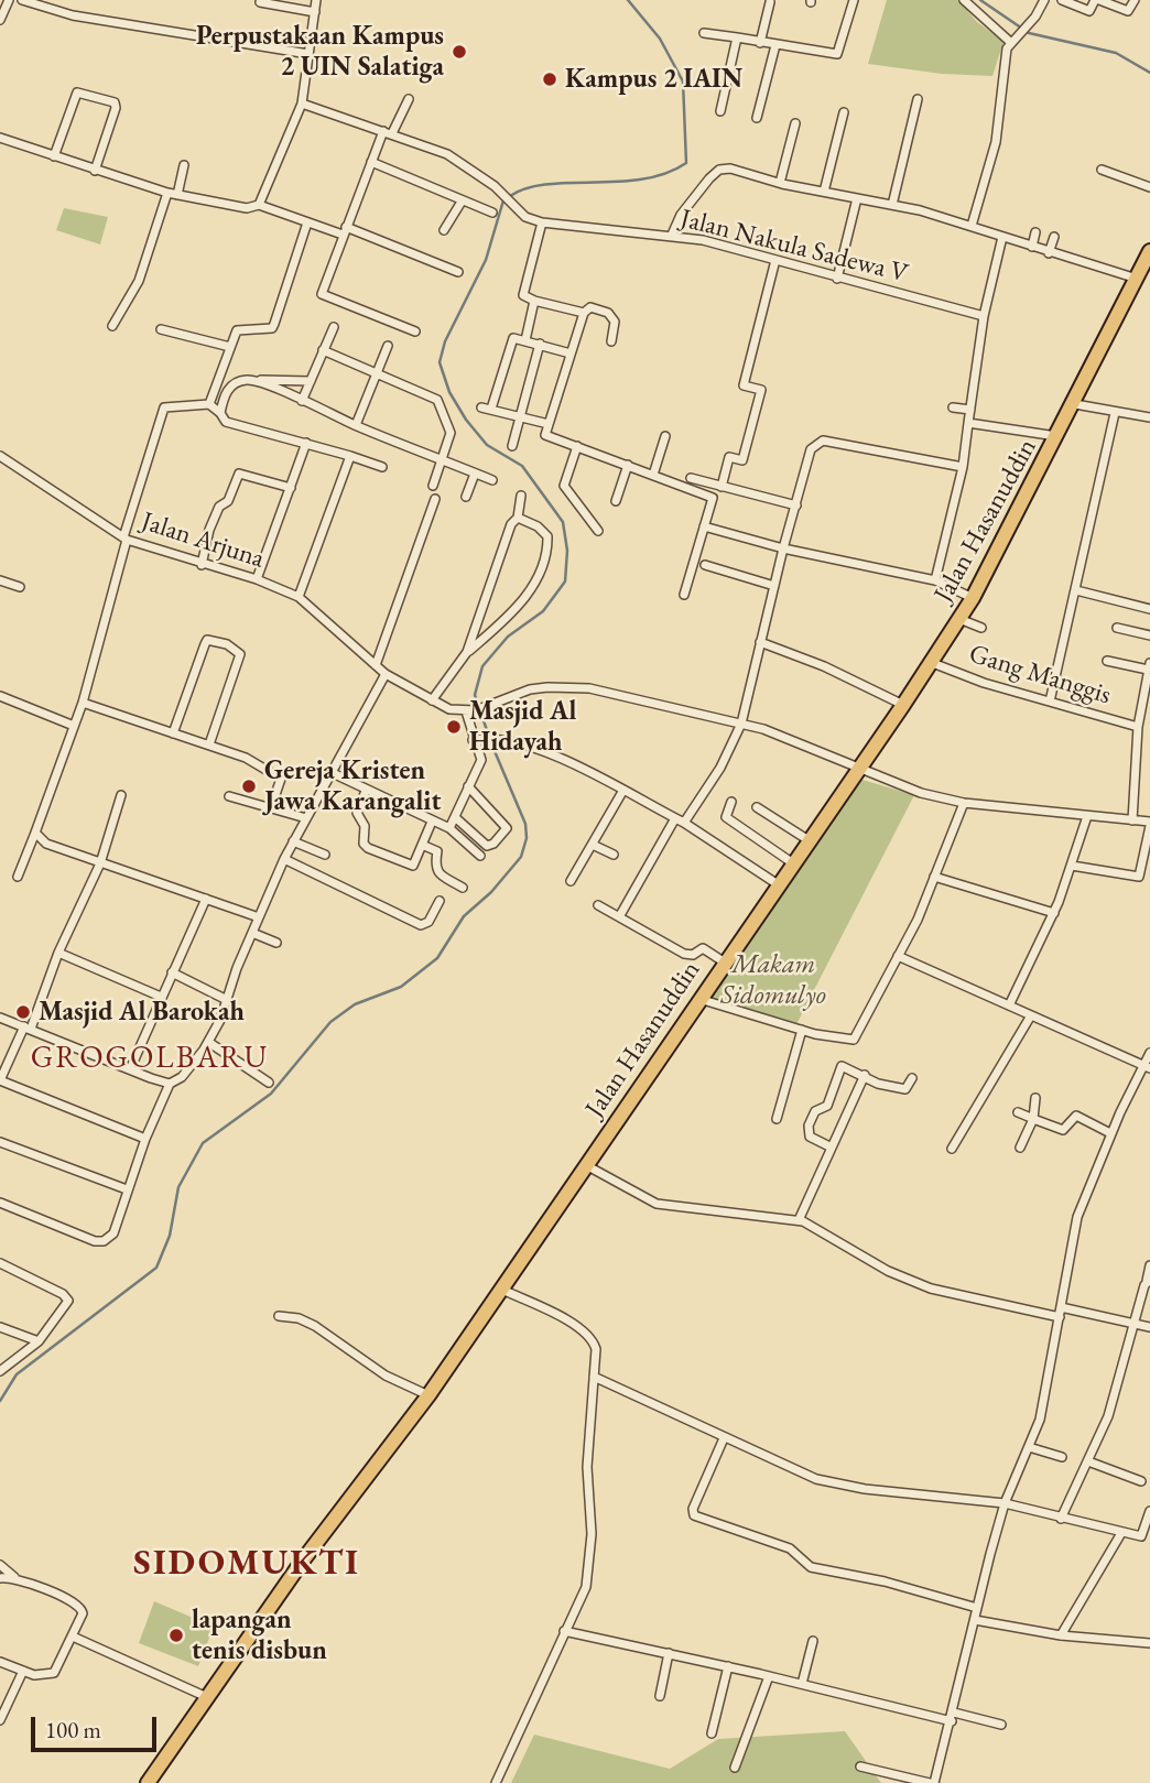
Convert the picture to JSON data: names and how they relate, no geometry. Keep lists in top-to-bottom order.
{
  "streets": {
    "main road": ["Jalan Hasanuddin"],
    "street": ["Jalan Nakula Sadewa V", "Jalan Arjuna", "Gang Manggis"]
  },
  "crossings": [
    ["Jalan Hasanuddin", "Gang Manggis"]
  ],
  "districts": ["GROGOLBARU", "SIDOMUKTI"],
  "parks": ["Makam Sidomulyo"],
  "places": [
    "Perpustakaan Kampus 2 UIN Salatiga",
    "Kampus 2 IAIN",
    "Masjid Al Hidayah",
    "Gereja Kristen Jawa Karangalit",
    "Masjid Al Barokah",
    "lapangan tenis disbun"
  ],
  "scale_bar": "100 m"
}
